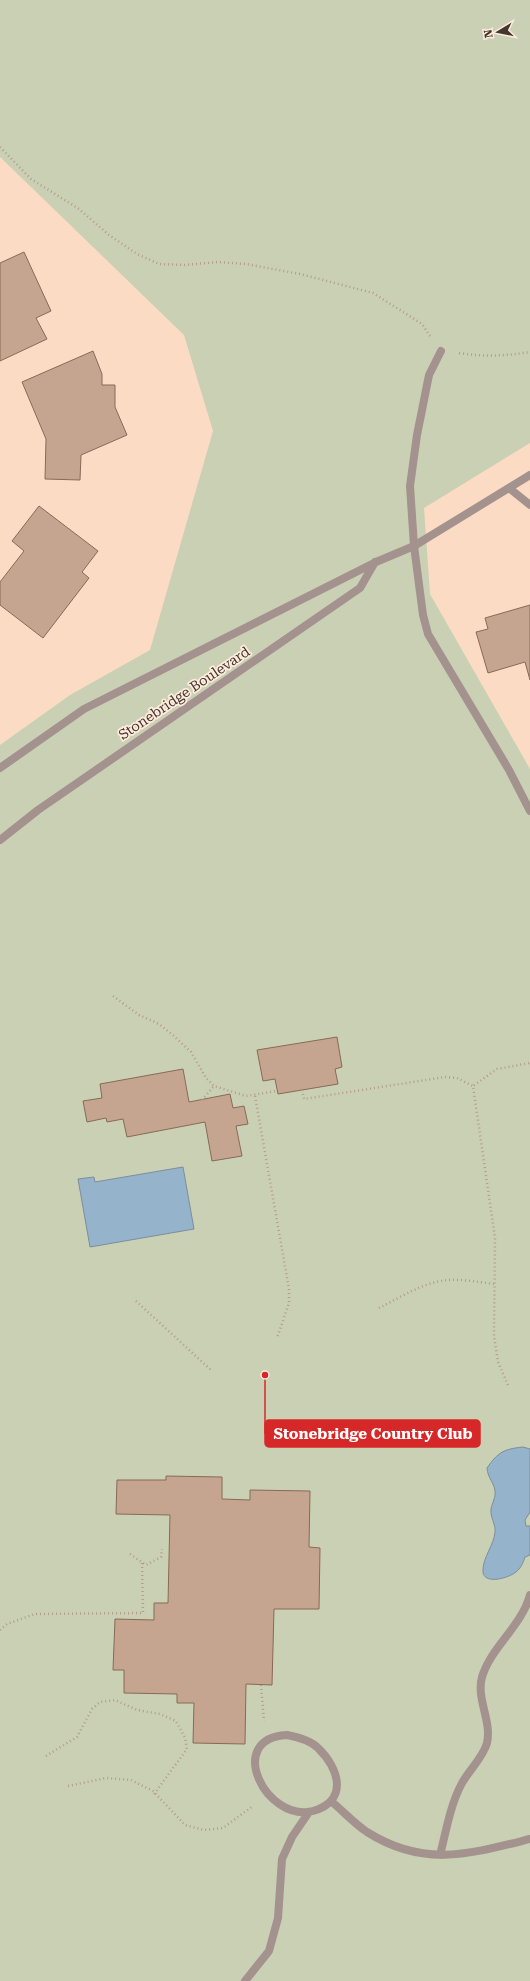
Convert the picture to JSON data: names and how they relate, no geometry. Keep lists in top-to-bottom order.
{
  "streets": {
    "street": ["Stonebridge Boulevard"]
  },
  "places": ["Stonebridge Country Club"],
  "north": "left"
}
